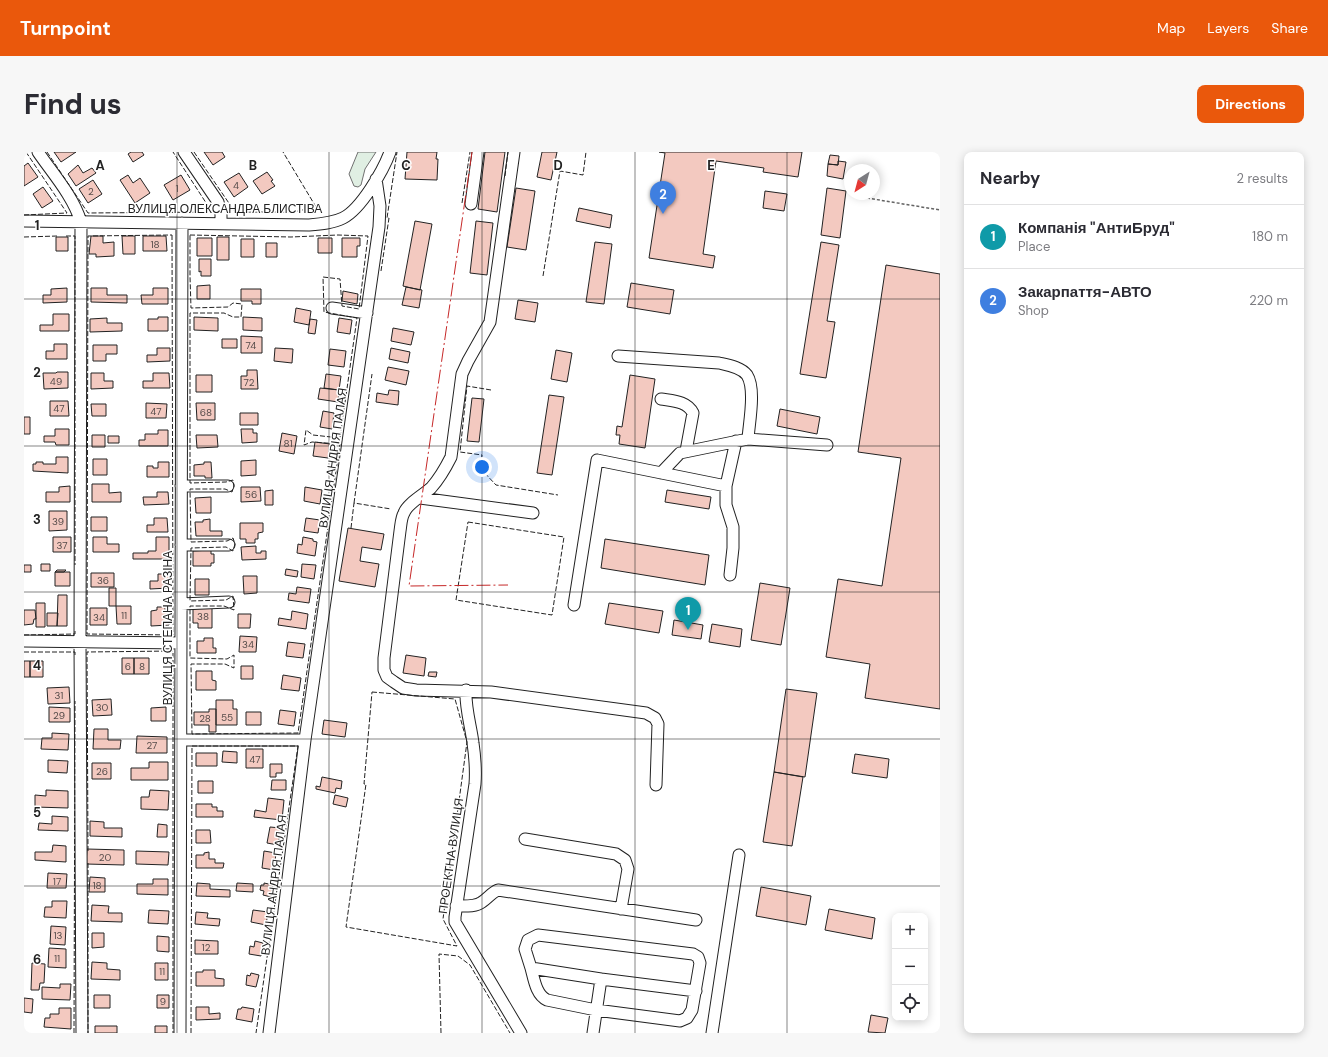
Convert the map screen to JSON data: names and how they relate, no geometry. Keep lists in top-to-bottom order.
{
  "streets": {
    "street": [
      "ВУЛИЦЯ ОЛЕКСАНДРА БЛИСТІВА",
      "ВУЛИЦЯ АНДРІЯ ПАЛАЯ",
      "ВУЛИЦЯ СТЕПАНА РАЗІНА",
      "ПРОЕКТНА ВУЛИЦЯ"
    ]
  },
  "crossings": [
    ["ВУЛИЦЯ ОЛЕКСАНДРА БЛИСТІВА", "ВУЛИЦЯ АНДРІЯ ПАЛАЯ"],
    ["ВУЛИЦЯ ОЛЕКСАНДРА БЛИСТІВА", "ВУЛИЦЯ СТЕПАНА РАЗІНА"]
  ],
  "house_numbers": [
    "4",
    "1",
    "2",
    "18",
    "74",
    "49",
    "72",
    "47",
    "47",
    "68",
    "81",
    "56",
    "39",
    "37",
    "36",
    "11",
    "38",
    "34",
    "34",
    "6",
    "8",
    "31",
    "30",
    "29",
    "55",
    "28",
    "27",
    "47",
    "26",
    "20",
    "17",
    "18",
    "13",
    "12",
    "11",
    "11",
    "9"
  ],
  "north": "bottom left",
  "page": {
    "header": "Turnpoint",
    "nav": ["Map", "Layers", "Share"],
    "buttons": "Directions",
    "title": "Find us",
    "heading": ["Nearby", "2 results"],
    "pins": ["2", "1"],
    "list": [
      {
        "mark": "1",
        "name": "Компанія \"АнтиБруд\"",
        "note": "Place",
        "value": "180 m"
      },
      {
        "mark": "2",
        "name": "Закарпаття-АВТО",
        "note": "Shop",
        "value": "220 m"
      }
    ],
    "map_buttons": ["+", "−"]
  },
  "grid": {
    "columns": [
      "A",
      "B",
      "C",
      "D",
      "E"
    ],
    "rows": [
      "1",
      "2",
      "3",
      "4",
      "5",
      "6"
    ]
  }
}
